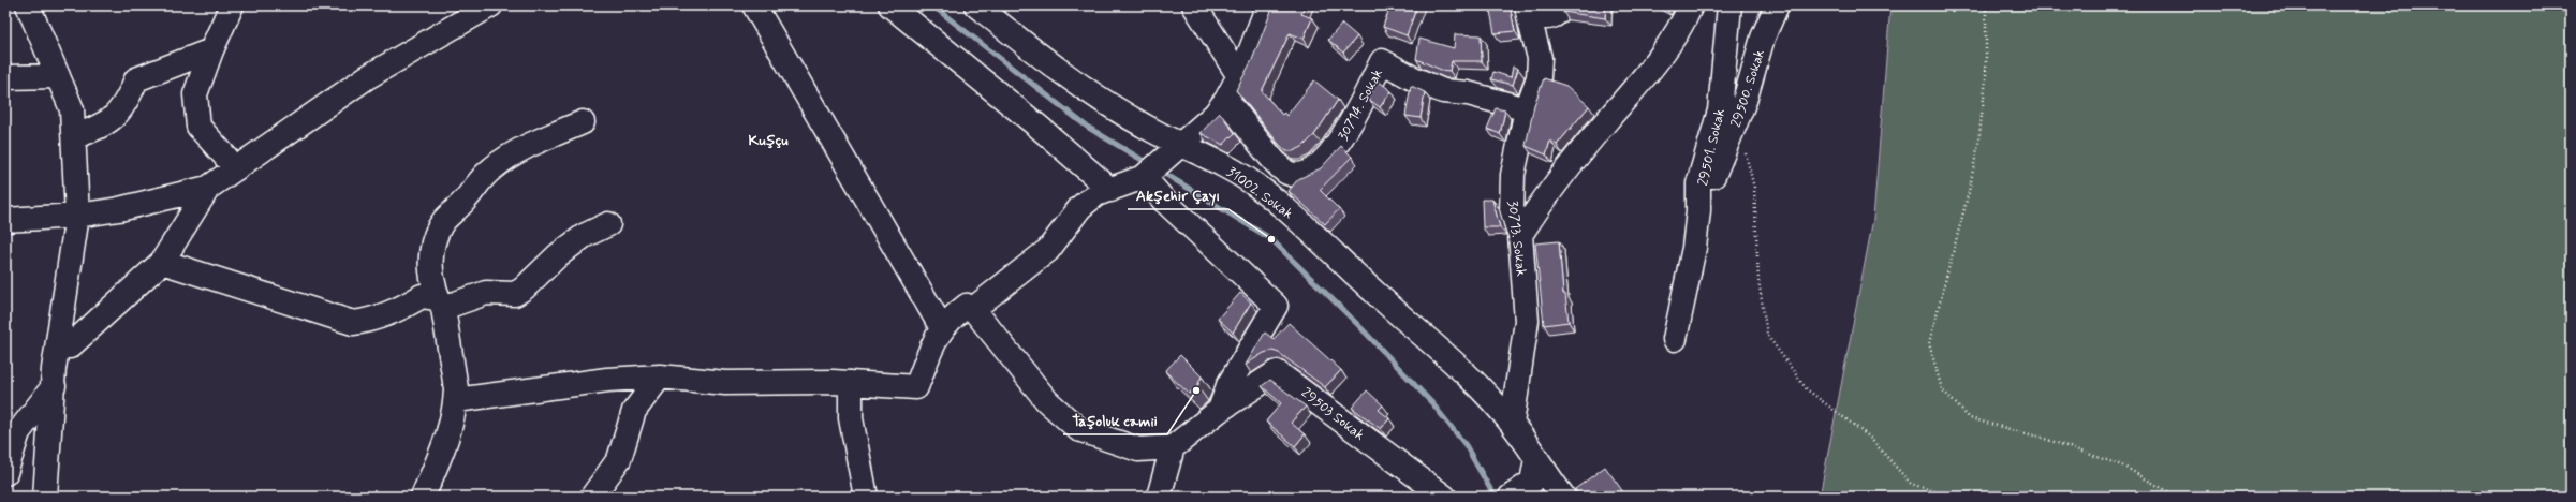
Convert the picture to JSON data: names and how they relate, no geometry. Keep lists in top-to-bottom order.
{
  "streets": {
    "street": [
      "29500. Sokak",
      "30714. Sokak",
      "29501. Sokak",
      "31002. Sokak",
      "30713. Sokak",
      "29503 Sokak"
    ]
  },
  "crossings": [
    ["29500. Sokak", "29501. Sokak"],
    ["30714. Sokak", "30713. Sokak"],
    ["31002. Sokak", "30713. Sokak"]
  ],
  "districts": ["Kuşçu"],
  "places": ["Akşehir Çayı", "Taşoluk camii"]
}
